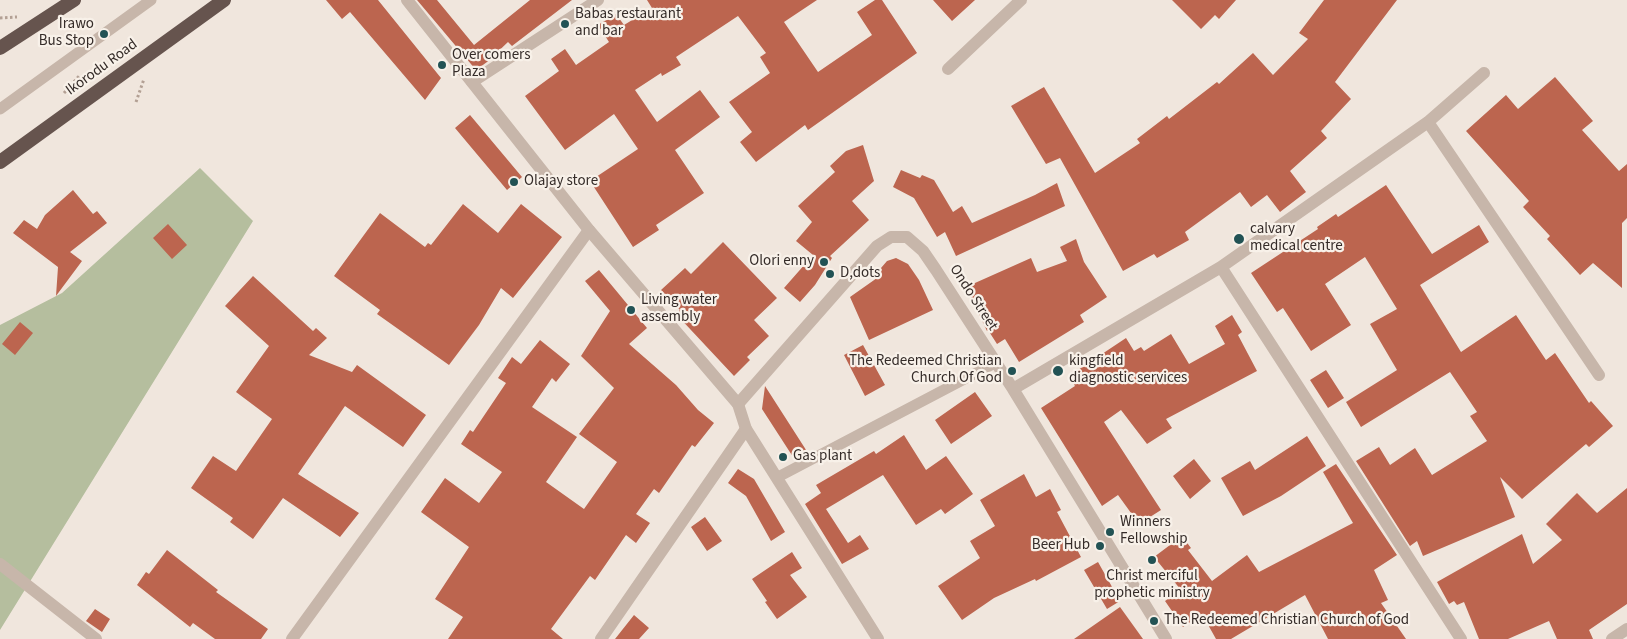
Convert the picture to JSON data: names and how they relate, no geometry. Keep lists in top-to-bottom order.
{
  "streets": {
    "highway": ["Ikorodu Road"],
    "street": ["Ondo Street"]
  },
  "places": [
    "Babas restaurant and bar",
    "Irawo Bus Stop",
    "Over comers Plaza",
    "Olajay store",
    "calvary medical centre",
    "Olori enny",
    "D,dots",
    "Living water assembly",
    "The Redeemed Christian Church Of God",
    "kingfield diagnostic services",
    "Gas plant",
    "Winners Fellowship",
    "Beer Hub",
    "Christ merciful prophetic ministry",
    "The Redeemed Christian Church of God"
  ]
}
